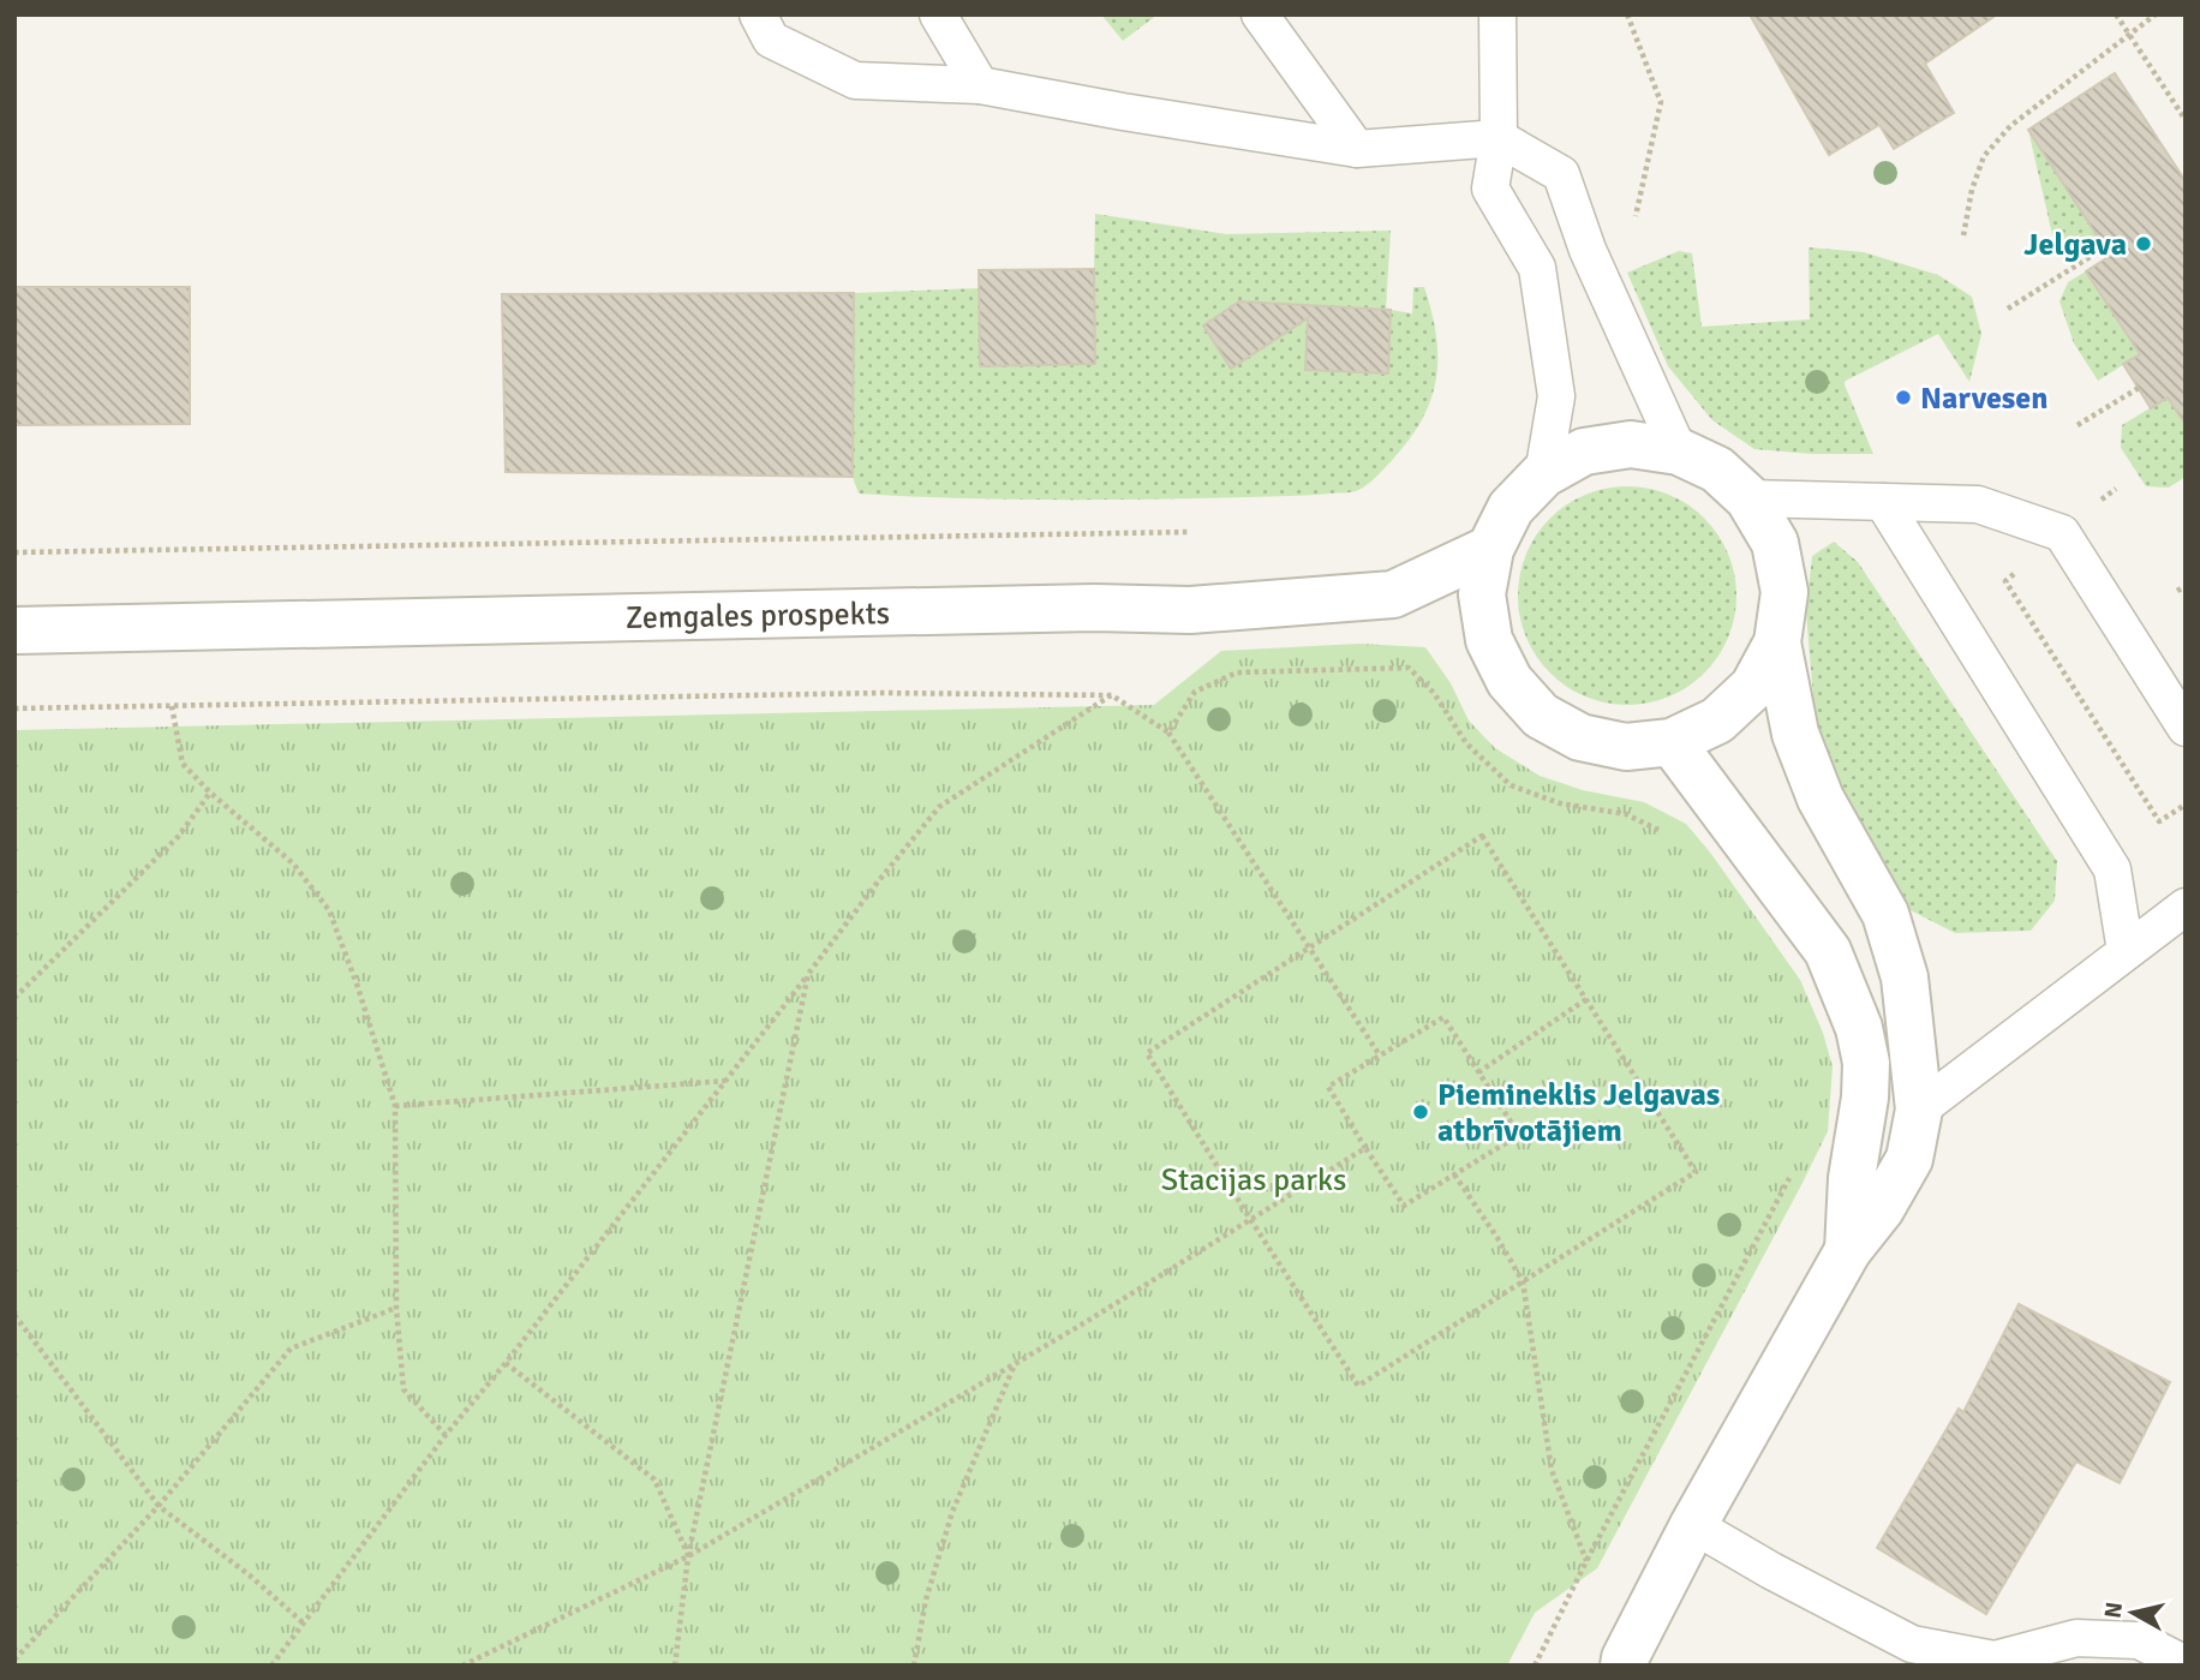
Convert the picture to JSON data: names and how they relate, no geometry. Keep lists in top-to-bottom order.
{
  "streets": {
    "street": ["Zemgales prospekts"]
  },
  "parks": ["Stacijas parks"],
  "places": ["Jelgava", "Narvesen", "Piemineklis Jelgavas atbrīvotājiem"],
  "north": "left"
}
